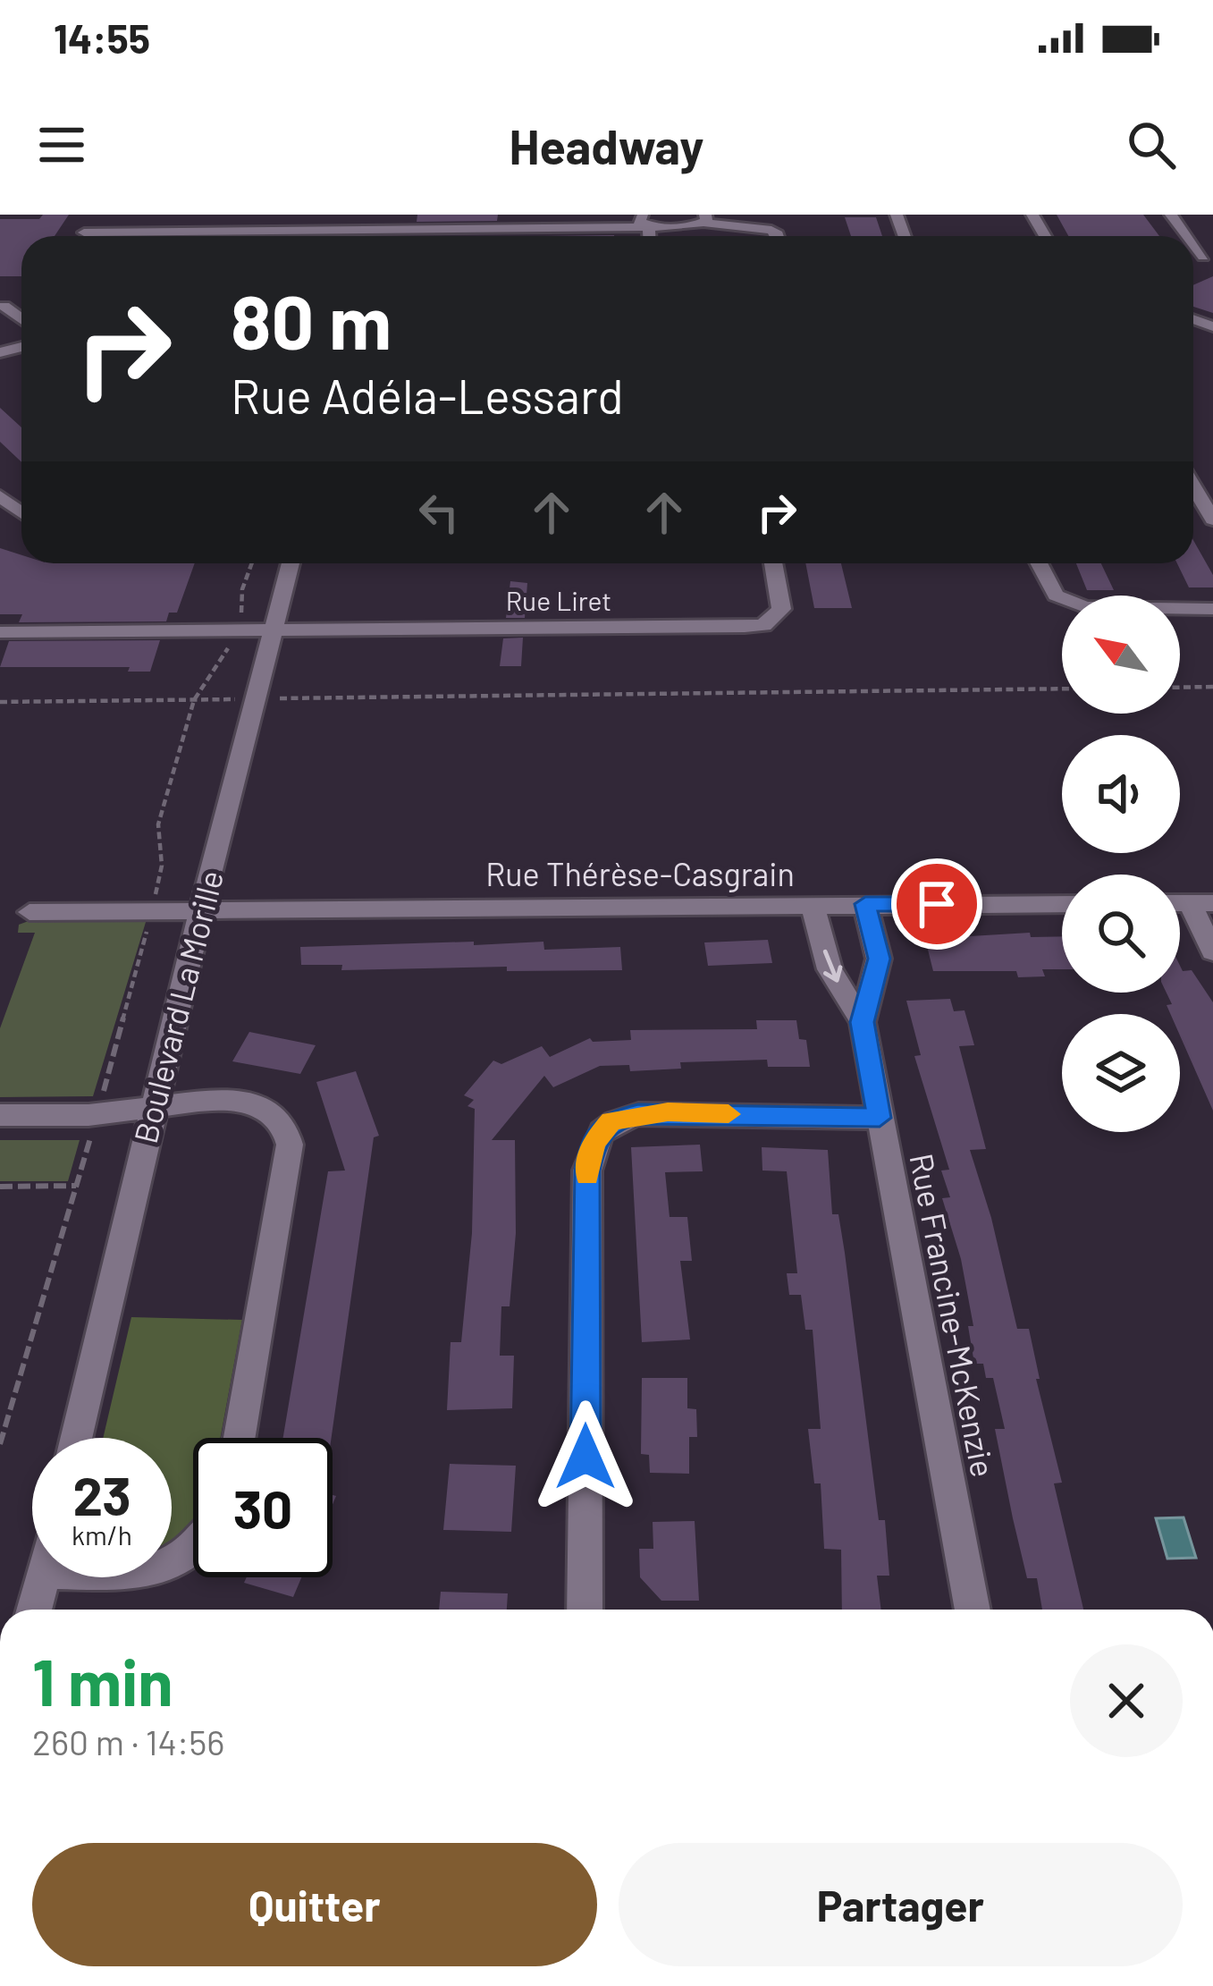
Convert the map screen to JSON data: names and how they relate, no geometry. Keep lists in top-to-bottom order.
{
  "streets": {
    "street": [
      "Rue Liret",
      "Rue Thérèse-Casgrain",
      "Boulevard La Morille",
      "Rue Francine-McKenzie"
    ]
  },
  "crossings": [
    ["Rue Liret", "Boulevard La Morille"],
    ["Rue Thérèse-Casgrain", "Boulevard La Morille"],
    ["Rue Thérèse-Casgrain", "Rue Francine-McKenzie"]
  ],
  "north": "top left",
  "page": {
    "status": "14:55",
    "header": "Headway",
    "turn": ["80 m", "Rue Adéla-Lessard"],
    "speed": "23 km/h",
    "limit": "30",
    "heading": ["1 min", "260 m · 14:56"],
    "buttons": ["Quitter", "Partager"]
  }
}
